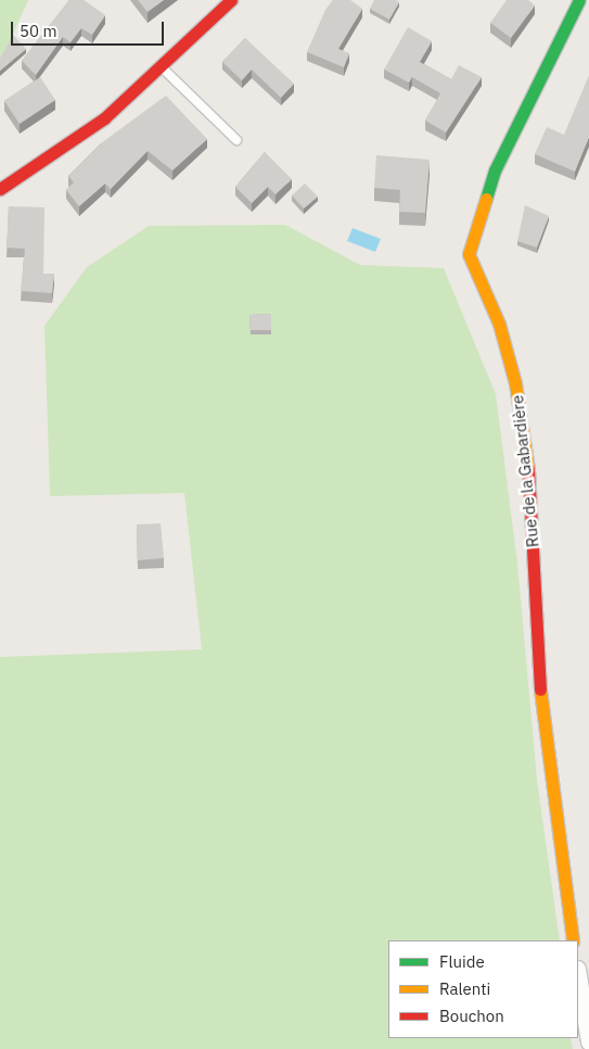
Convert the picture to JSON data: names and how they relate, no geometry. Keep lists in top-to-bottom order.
{
  "streets": {
    "street": ["Rue de la Gabardière"]
  },
  "legend": ["Fluide", "Ralenti", "Bouchon"],
  "scale_bar": "50 m"
}
